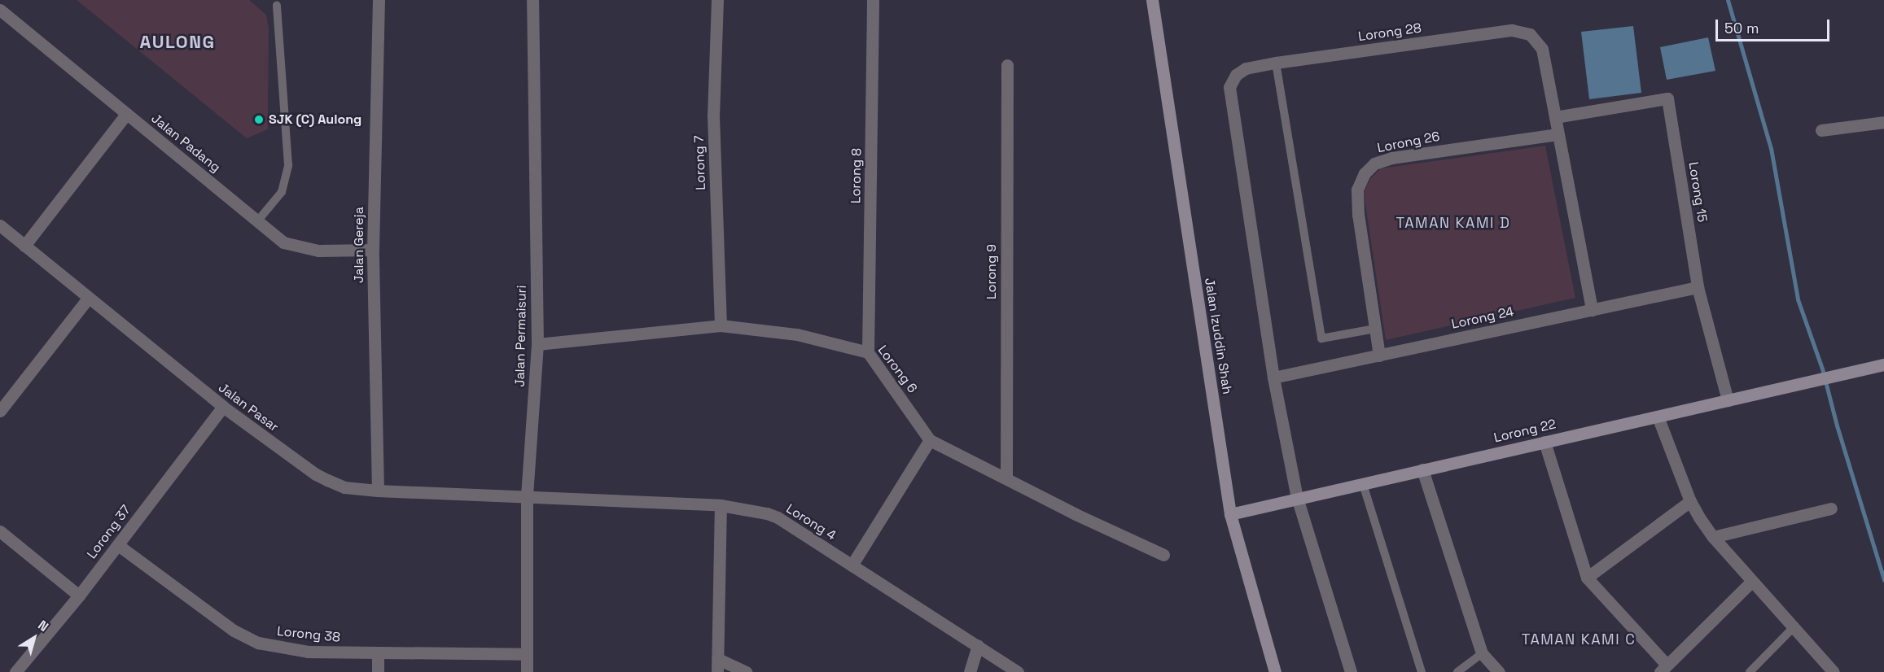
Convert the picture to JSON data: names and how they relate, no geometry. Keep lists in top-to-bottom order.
{
  "streets": {
    "street": [
      "Lorong 28",
      "Lorong 26",
      "Jalan Padang",
      "Lorong 7",
      "Lorong 8",
      "Lorong 15",
      "Jalan Gereja",
      "Lorong 9",
      "Lorong 24",
      "Jalan Permaisuri",
      "Jalan Izuddin Shah",
      "Lorong 6",
      "Jalan Pasar",
      "Lorong 22",
      "Lorong 4",
      "Lorong 37",
      "Lorong 38"
    ]
  },
  "crossings": [
    ["Lorong 28", "Lorong 15"],
    ["Lorong 28", "Lorong 24"],
    ["Lorong 26", "Lorong 24"],
    ["Jalan Padang", "Jalan Gereja"],
    ["Lorong 7", "Lorong 6"],
    ["Lorong 8", "Lorong 6"],
    ["Lorong 15", "Lorong 24"],
    ["Lorong 15", "Lorong 22"],
    ["Jalan Gereja", "Jalan Pasar"],
    ["Lorong 9", "Lorong 6"],
    ["Jalan Permaisuri", "Lorong 6"],
    ["Jalan Permaisuri", "Jalan Pasar"],
    ["Jalan Permaisuri", "Lorong 4"],
    ["Jalan Permaisuri", "Lorong 38"],
    ["Jalan Izuddin Shah", "Lorong 22"],
    ["Jalan Pasar", "Lorong 4"],
    ["Jalan Pasar", "Lorong 37"],
    ["Lorong 37", "Lorong 38"]
  ],
  "districts": ["AULONG", "TAMAN KAMI D", "TAMAN KAMI C"],
  "places": ["SJK (C) Aulong"],
  "scale_bar": "50 m",
  "north": "top right"
}
